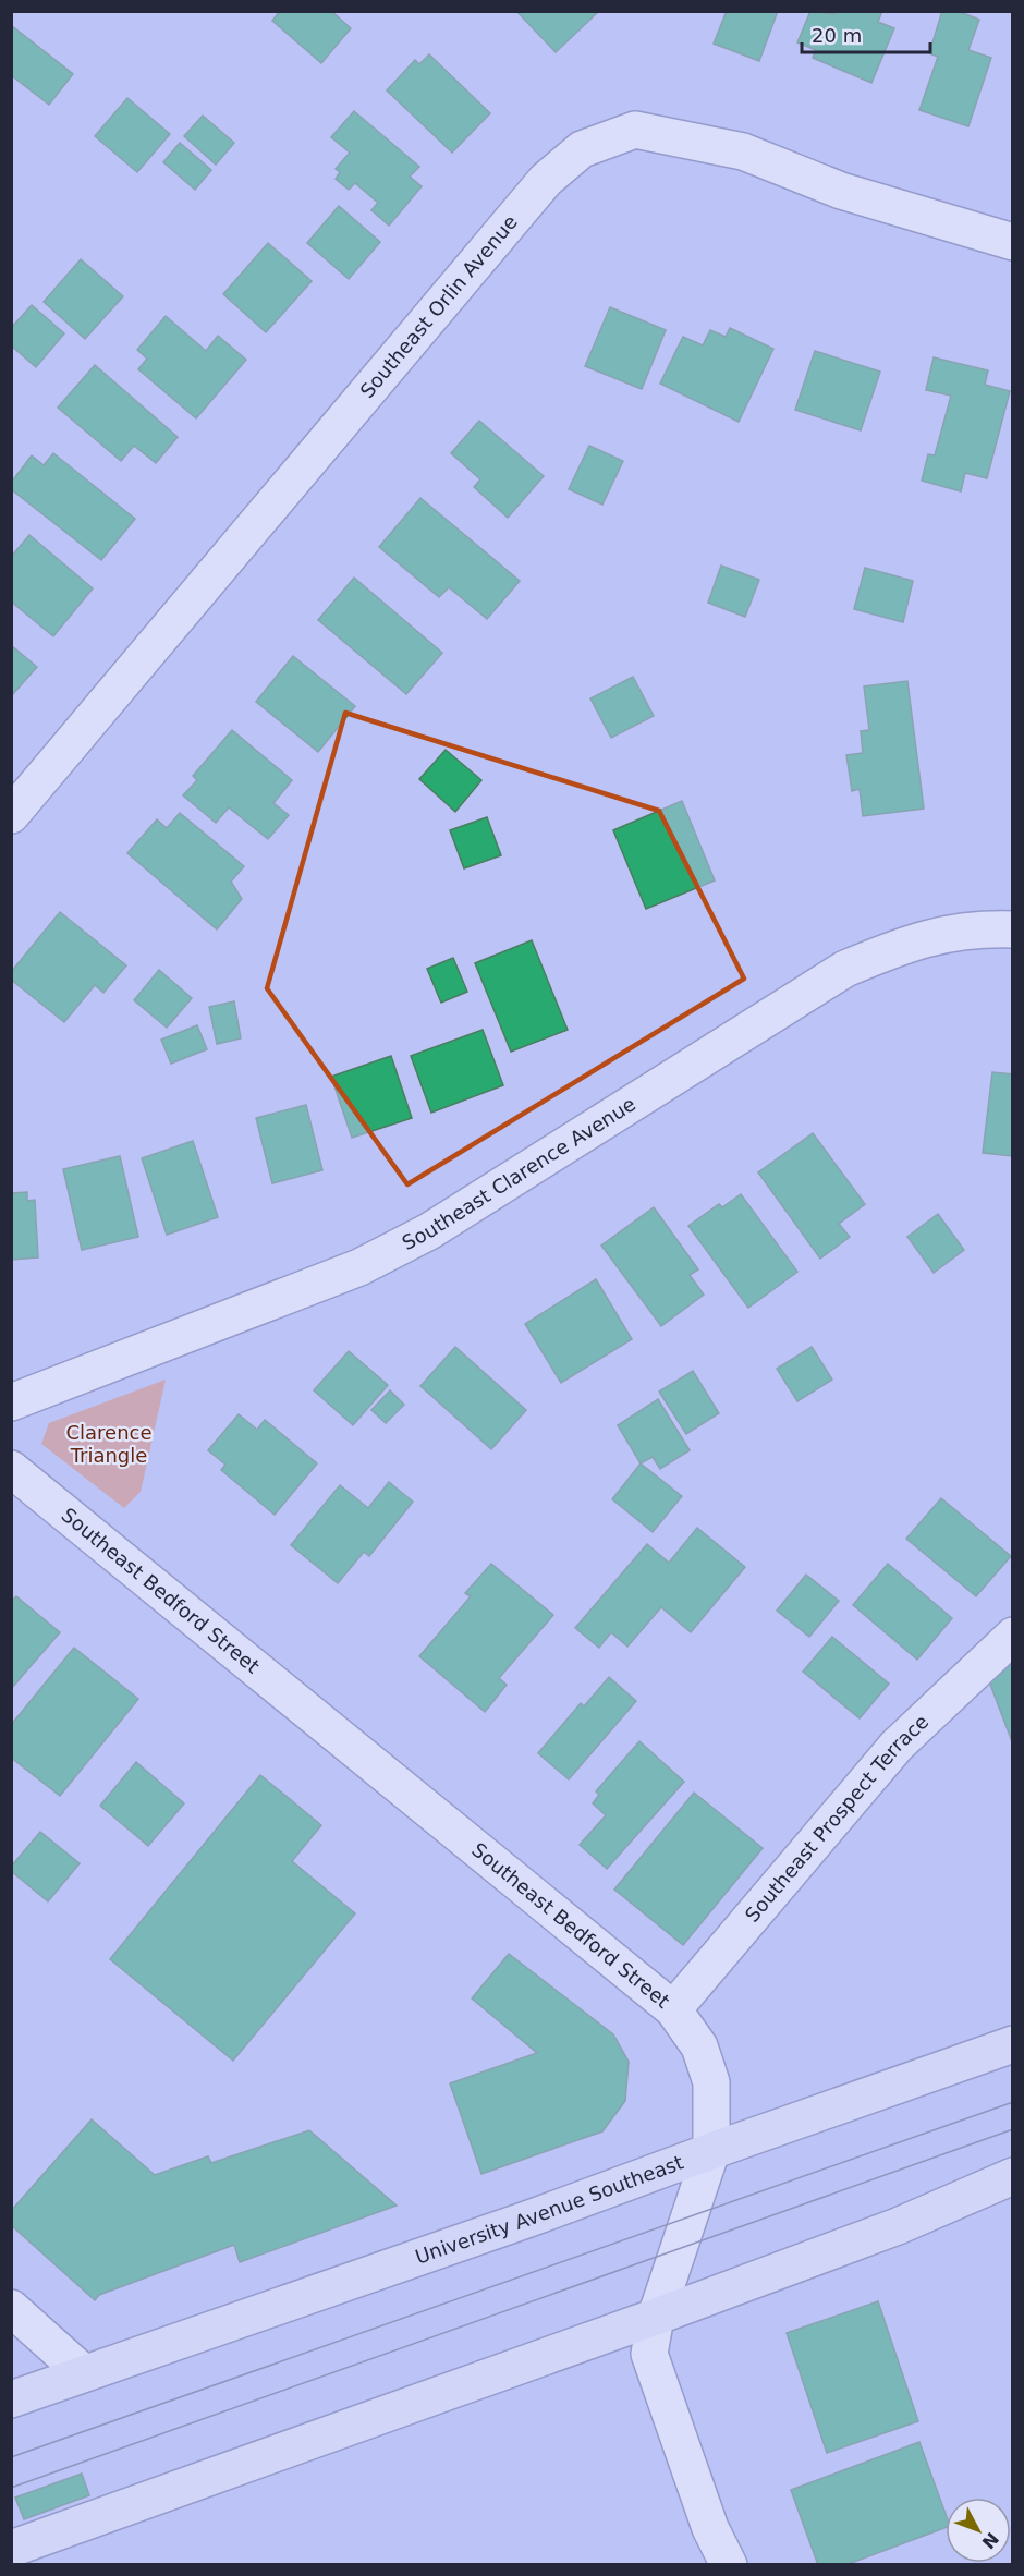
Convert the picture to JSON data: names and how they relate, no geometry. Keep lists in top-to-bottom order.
{
  "streets": {
    "main road": ["University Avenue Southeast"],
    "street": [
      "Southeast Orlin Avenue",
      "Southeast Clarence Avenue",
      "Southeast Bedford Street",
      "Southeast Prospect Terrace"
    ]
  },
  "crossings": [
    ["Southeast Bedford Street", "Southeast Prospect Terrace"],
    ["Southeast Bedford Street", "University Avenue Southeast"]
  ],
  "parks": ["Clarence Triangle"],
  "scale_bar": "20 m",
  "north": "bottom right"
}
